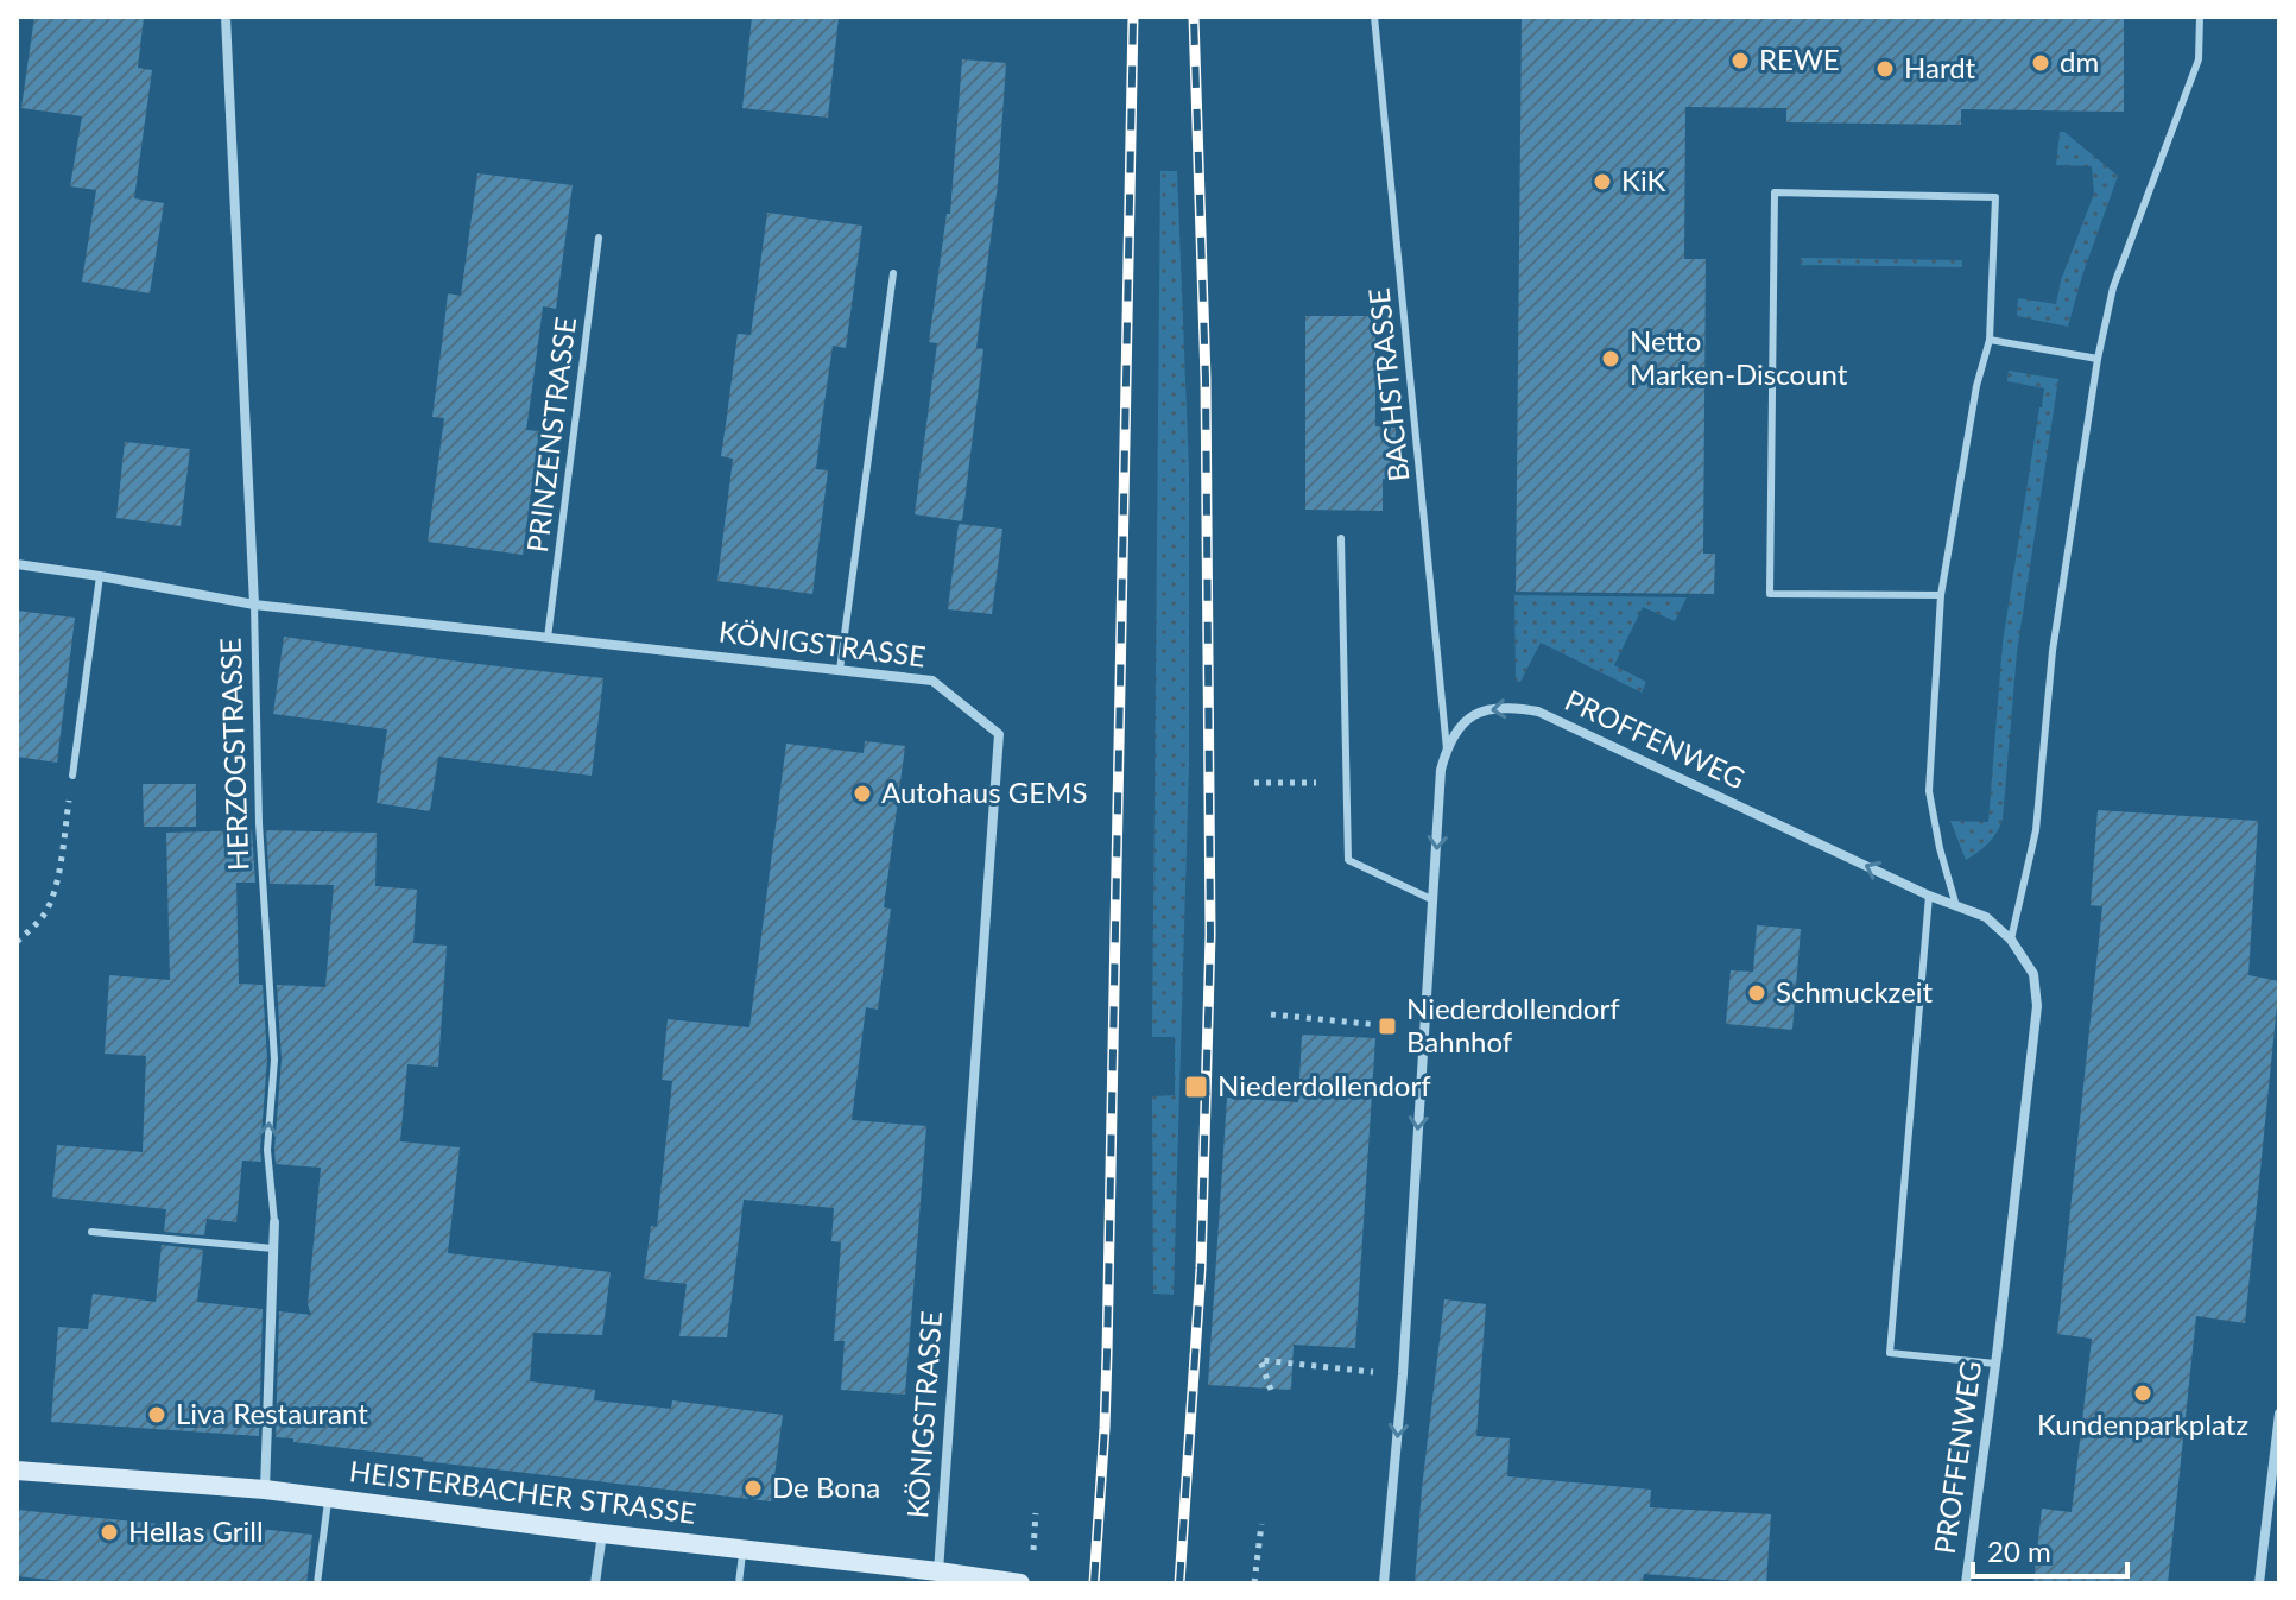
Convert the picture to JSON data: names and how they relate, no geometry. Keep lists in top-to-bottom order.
{
  "streets": {
    "street": [
      "KÖNIGSTRASSE",
      "PROFFENWEG",
      "HERZOGSTRASSE",
      "HEISTERBACHER STRASSE"
    ],
    "lane": ["BACHSTRASSE", "PRINZENSTRASSE"]
  },
  "crossings": [
    ["BACHSTRASSE", "PROFFENWEG"],
    ["PRINZENSTRASSE", "KÖNIGSTRASSE"],
    ["KÖNIGSTRASSE", "HERZOGSTRASSE"],
    ["KÖNIGSTRASSE", "HEISTERBACHER STRASSE"],
    ["HERZOGSTRASSE", "HEISTERBACHER STRASSE"]
  ],
  "one_way": ["PROFFENWEG", "HERZOGSTRASSE"],
  "places": {
    "other": [
      "REWE",
      "dm",
      "Hardt",
      "KiK",
      "Netto Marken-Discount",
      "Autohaus GEMS",
      "Schmuckzeit",
      "Kundenparkplatz",
      "Liva Restaurant",
      "De Bona",
      "Hellas Grill"
    ],
    "transit": ["Niederdollendorf Bahnhof", "Niederdollendorf"]
  },
  "scale_bar": "20 m"
}
